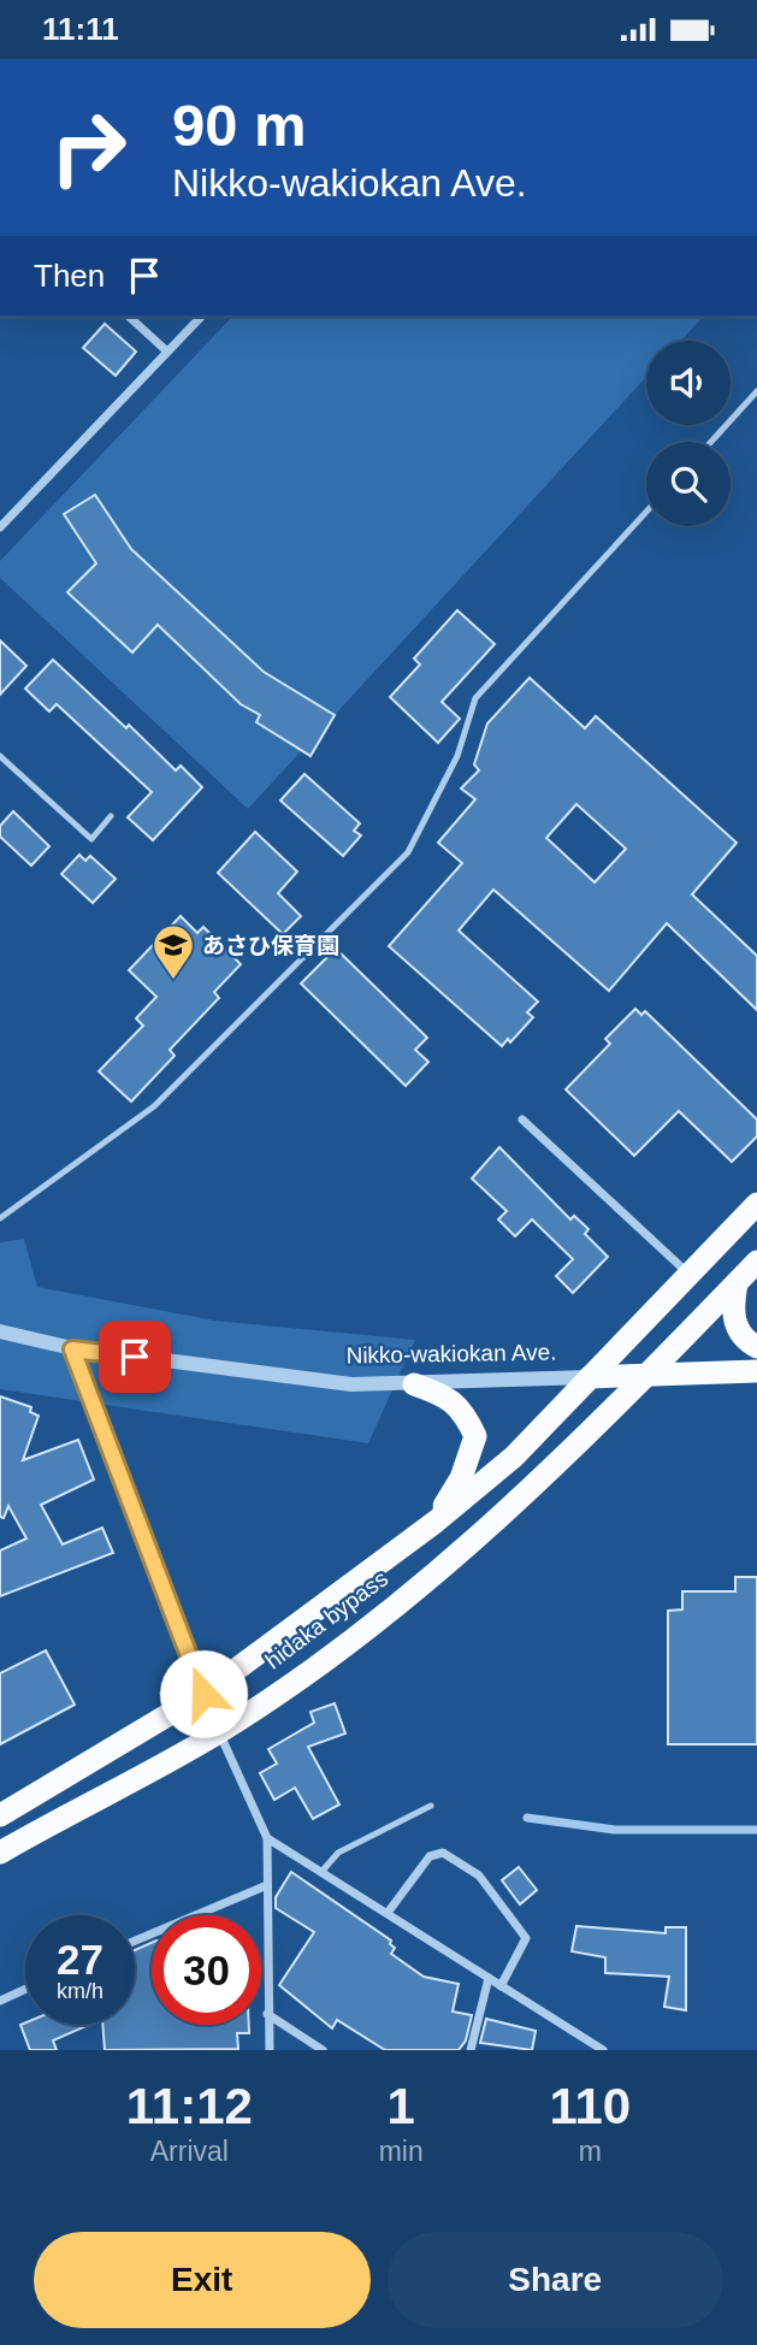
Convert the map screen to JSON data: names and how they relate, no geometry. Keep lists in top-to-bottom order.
{
  "streets": {
    "highway": ["Nikko-wakiokan Ave.", "hidaka bypass"]
  },
  "crossings": [
    ["Nikko-wakiokan Ave.", "hidaka bypass"]
  ],
  "places": {
    "school or university": ["あさひ保育園"]
  },
  "page": {
    "status": "11:11",
    "turn": ["90 m", "Nikko-wakiokan Ave."],
    "then": "Then",
    "speed": "27 km/h",
    "limit": "30",
    "eta": [
      "11:12",
      "Arrival",
      "1",
      "min",
      "110",
      "m"
    ],
    "buttons": ["Exit", "Share"]
  }
}
